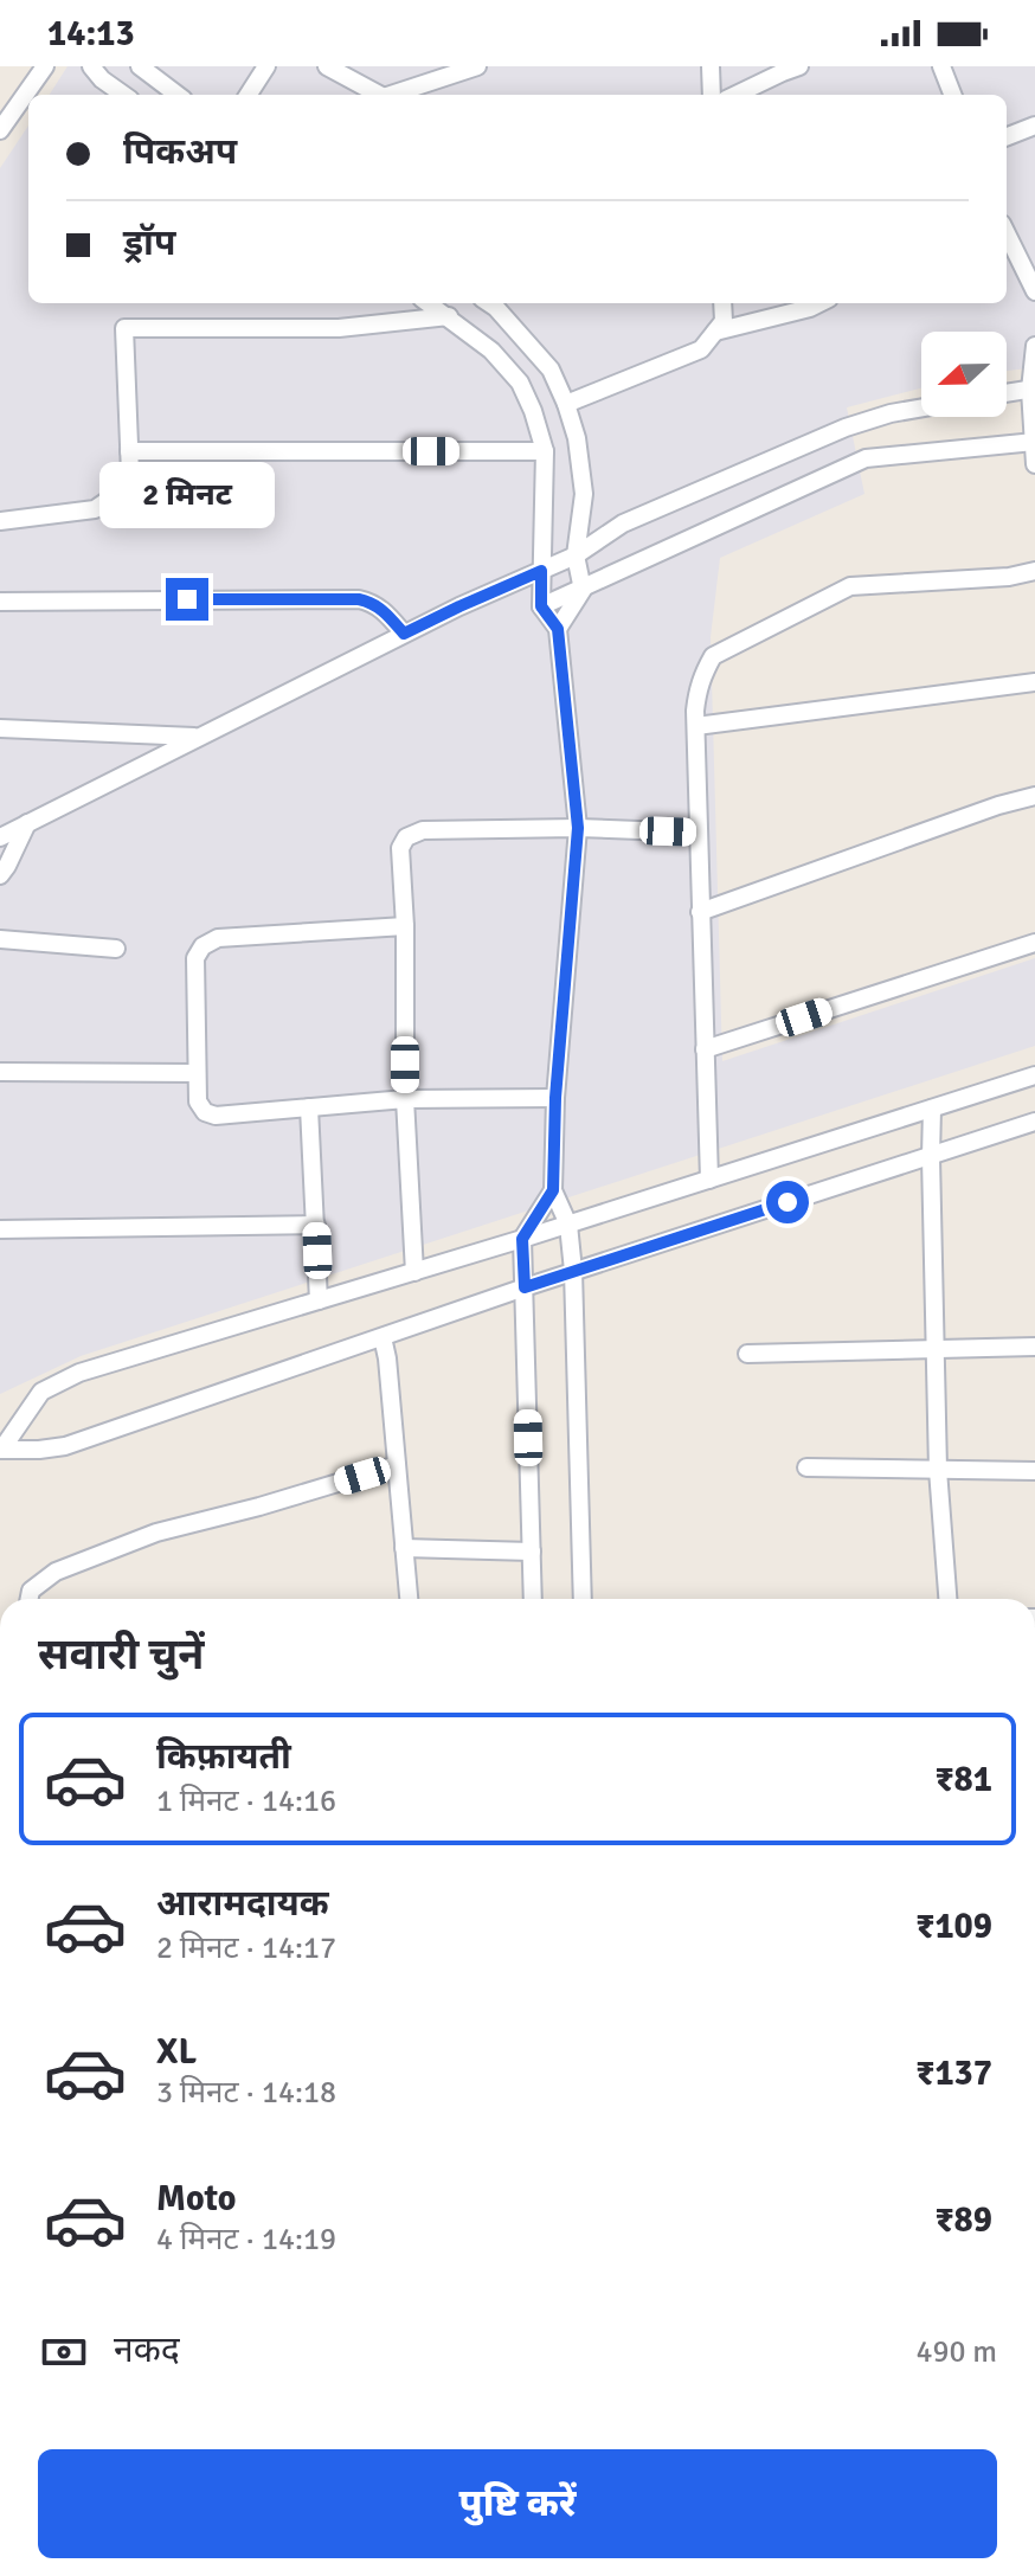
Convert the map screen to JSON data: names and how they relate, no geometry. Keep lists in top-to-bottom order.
{
  "north": "left",
  "page": {
    "status": "14:13",
    "banner": ["पिकअप", "ड्रॉप"],
    "bubble": "2 मिनट",
    "heading": "सवारी चुनें",
    "list": [
      {
        "name": "किफ़ायती",
        "note": "1 मिनट · 14:16",
        "value": "₹81"
      },
      {
        "name": "आरामदायक",
        "note": "2 मिनट · 14:17",
        "value": "₹109"
      },
      {
        "name": "XL",
        "note": "3 मिनट · 14:18",
        "value": "₹137"
      },
      {
        "name": "Moto",
        "note": "4 मिनट · 14:19",
        "value": "₹89"
      }
    ],
    "pay": ["नकद", "490 m"],
    "buttons": "पुष्टि करें"
  }
}
